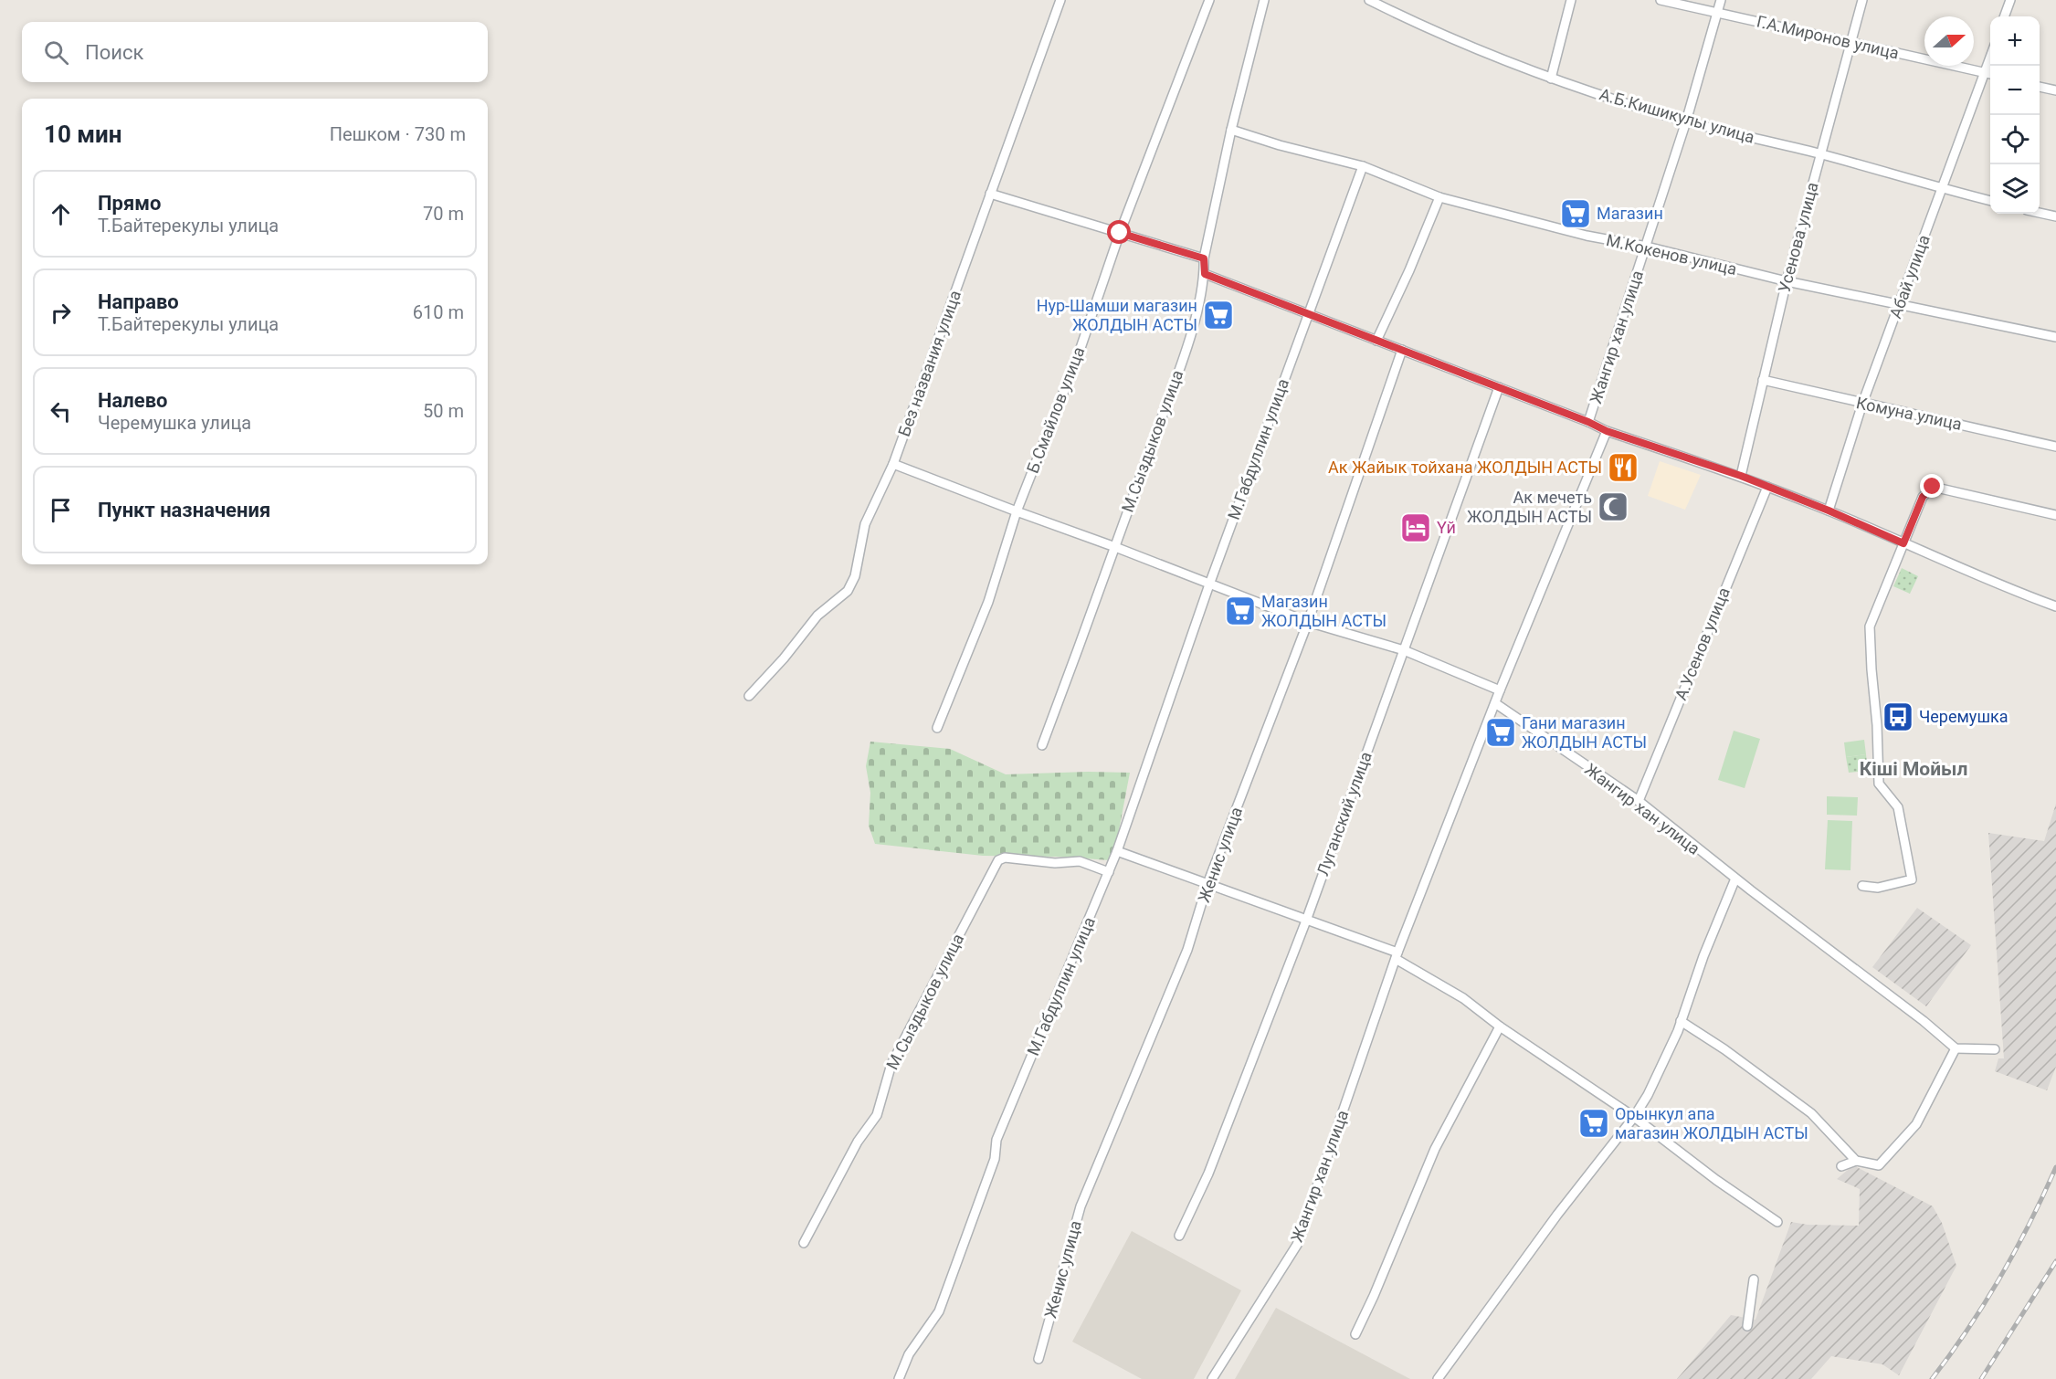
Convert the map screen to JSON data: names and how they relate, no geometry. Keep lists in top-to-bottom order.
{
  "streets": {
    "street": [
      "Г.А.Миронов улица",
      "А.Б.Кишикулы улица",
      "Усенова улица",
      "М.Кокенов улица",
      "Абай улица",
      "Жангир хан улица",
      "Без названия улица",
      "Б.Смайлов улица",
      "Комуна улица",
      "М.Сыздыков улица",
      "М.Габдуллин улица",
      "А.Усенов улица",
      "Луганский улица",
      "Женис улица"
    ]
  },
  "crossings": [
    ["Г.А.Миронов улица", "Усенова улица"],
    ["Г.А.Миронов улица", "Абай улица"],
    ["Г.А.Миронов улица", "Жангир хан улица"],
    ["А.Б.Кишикулы улица", "Усенова улица"],
    ["А.Б.Кишикулы улица", "Абай улица"],
    ["А.Б.Кишикулы улица", "Жангир хан улица"],
    ["Усенова улица", "М.Кокенов улица"],
    ["Усенова улица", "Комуна улица"],
    ["М.Кокенов улица", "Абай улица"],
    ["М.Кокенов улица", "Жангир хан улица"],
    ["М.Кокенов улица", "М.Сыздыков улица"],
    ["М.Кокенов улица", "М.Габдуллин улица"],
    ["Абай улица", "Комуна улица"],
    ["Жангир хан улица", "А.Усенов улица"],
    ["М.Сыздыков улица", "М.Габдуллин улица"]
  ],
  "districts": ["Кіші Мойыл"],
  "places": {
    "supermarket": [
      "Магазин",
      "Нур-Шамши магазин ЖОЛДЫН АСТЫ",
      "Магазин ЖОЛДЫН АСТЫ",
      "Гани магазин ЖОЛДЫН АСТЫ",
      "Орынкул апа магазин ЖОЛДЫН АСТЫ"
    ],
    "restaurant": ["Ак Жайык тойхана ЖОЛДЫН АСТЫ"],
    "mosque": ["Ак мечеть ЖОЛДЫН АСТЫ"],
    "hotel": ["Үй"],
    "bus stop": ["Черемушка"]
  },
  "north": "right",
  "page": {
    "map_buttons": ["+", "−"],
    "search": "Поиск",
    "heading": ["10 мин", "Пешком · 730 m"],
    "list": [
      ["Прямо", "Т.Байтерекулы улица", "70 m"],
      ["Направо", "Т.Байтерекулы улица", "610 m"],
      ["Налево", "Черемушка улица", "50 m"],
      "Пункт назначения"
    ]
  }
}
